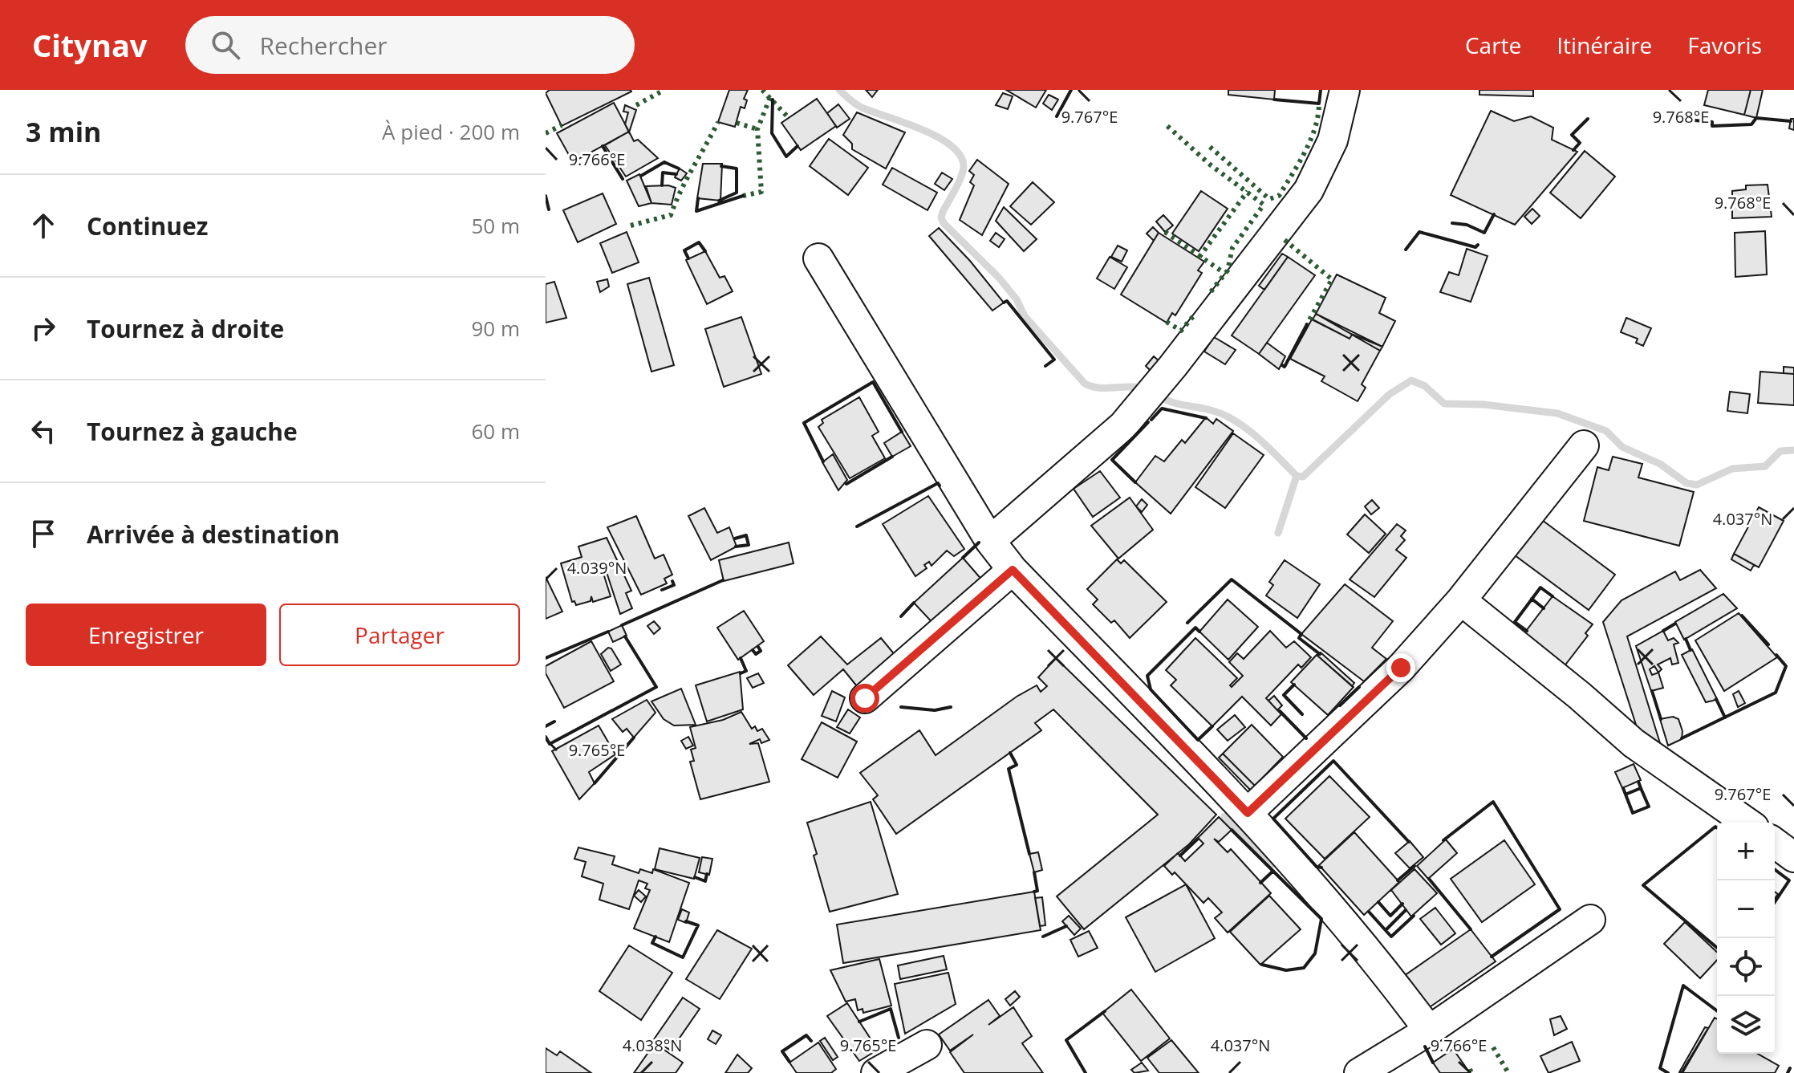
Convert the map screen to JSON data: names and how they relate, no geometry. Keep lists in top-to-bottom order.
{
  "page": {
    "header": "Citynav",
    "search": "Rechercher",
    "nav": ["Carte", "Itinéraire", "Favoris"],
    "heading": ["3 min", "À pied · 200 m"],
    "list": [
      ["Continuez", "50 m"],
      ["Tournez à droite", "90 m"],
      ["Tournez à gauche", "60 m"],
      "Arrivée à destination"
    ],
    "buttons": ["Enregistrer", "Partager"],
    "map_buttons": ["+", "−"]
  },
  "coordinates": [
    "9.767°E",
    "9.768°E",
    "9.766°E",
    "4.037°N",
    "4.039°N",
    "9.765°E",
    "4.038°N"
  ]
}
